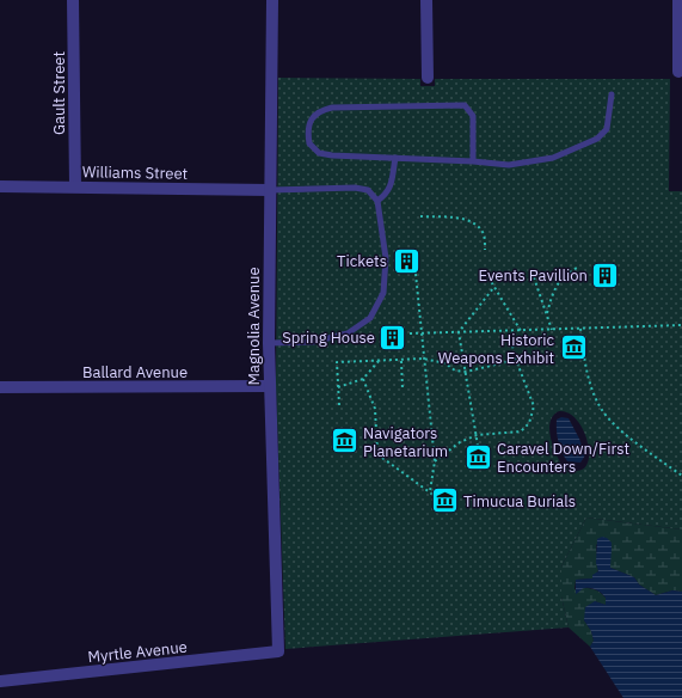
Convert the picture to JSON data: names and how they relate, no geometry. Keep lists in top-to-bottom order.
{
  "streets": {
    "street": [
      "Gault Street",
      "Williams Street",
      "Magnolia Avenue",
      "Ballard Avenue",
      "Myrtle Avenue"
    ]
  },
  "crossings": [
    ["Gault Street", "Williams Street"],
    ["Williams Street", "Magnolia Avenue"],
    ["Magnolia Avenue", "Ballard Avenue"],
    ["Magnolia Avenue", "Myrtle Avenue"]
  ],
  "places": {
    "building": ["Tickets", "Events Pavillion", "Spring House"],
    "museum": [
      "Historic Weapons Exhibit",
      "Navigators Planetarium",
      "Caravel Down/First Encounters",
      "Timucua Burials"
    ]
  }
}
